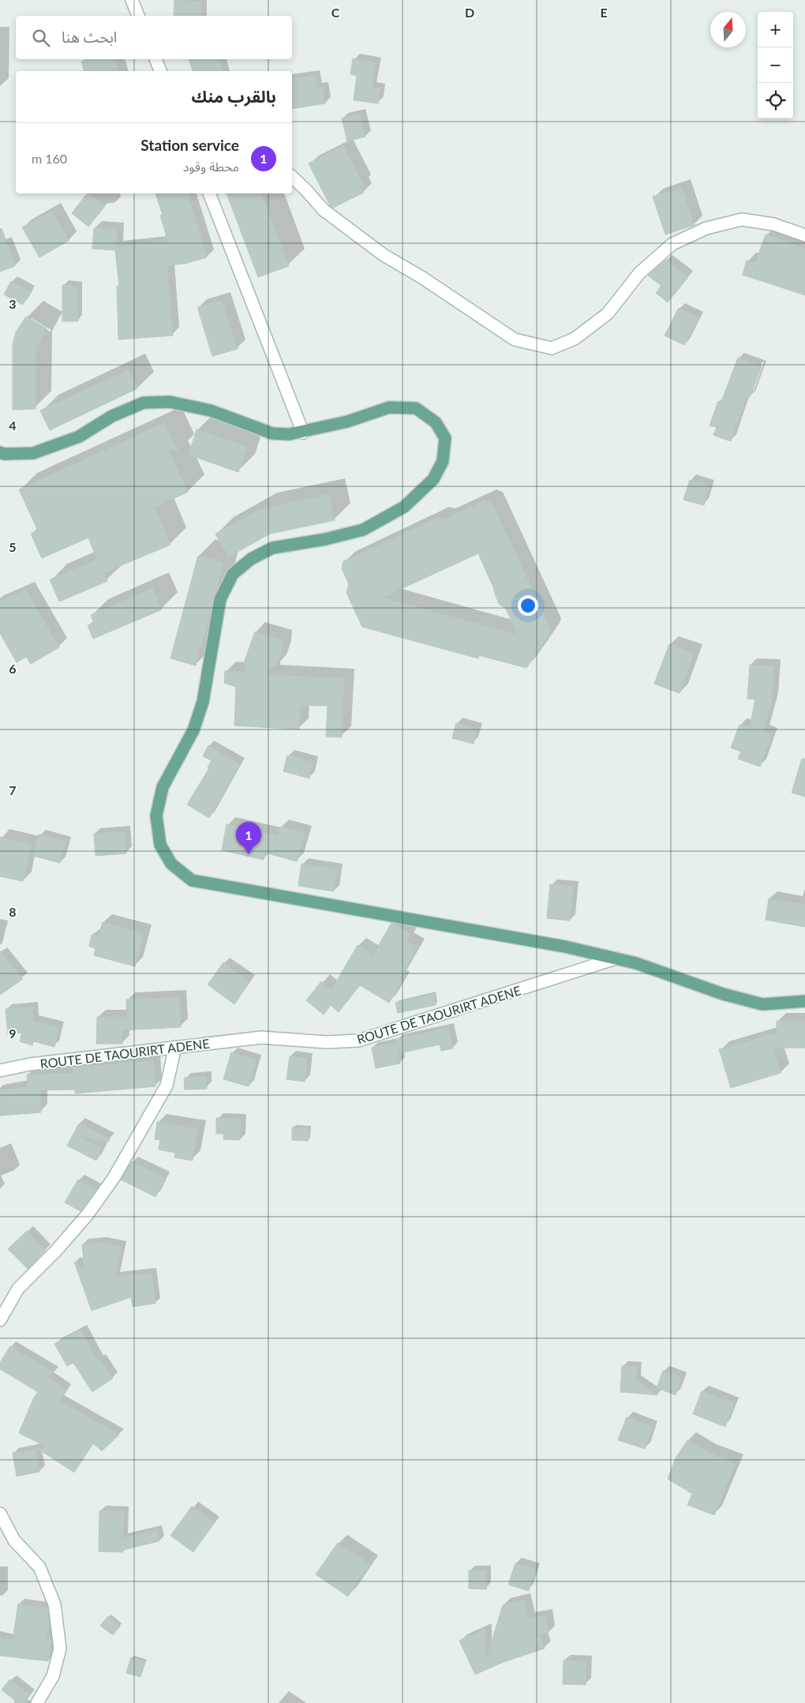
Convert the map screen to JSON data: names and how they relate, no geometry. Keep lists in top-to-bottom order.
{
  "streets": {
    "street": ["ROUTE DE TAOURIRT ADENE"]
  },
  "north": "top",
  "page": {
    "map_buttons": ["+", "−"],
    "search": "ابحث هنا",
    "heading": "بالقرب منك",
    "list": [
      {
        "mark": "1",
        "name": "Station service",
        "note": "محطة وقود",
        "value": "160 m"
      }
    ],
    "pins": "1"
  },
  "grid": {
    "columns": ["C", "D", "E"],
    "rows": [
      "3",
      "4",
      "5",
      "6",
      "7",
      "8",
      "9"
    ]
  }
}
